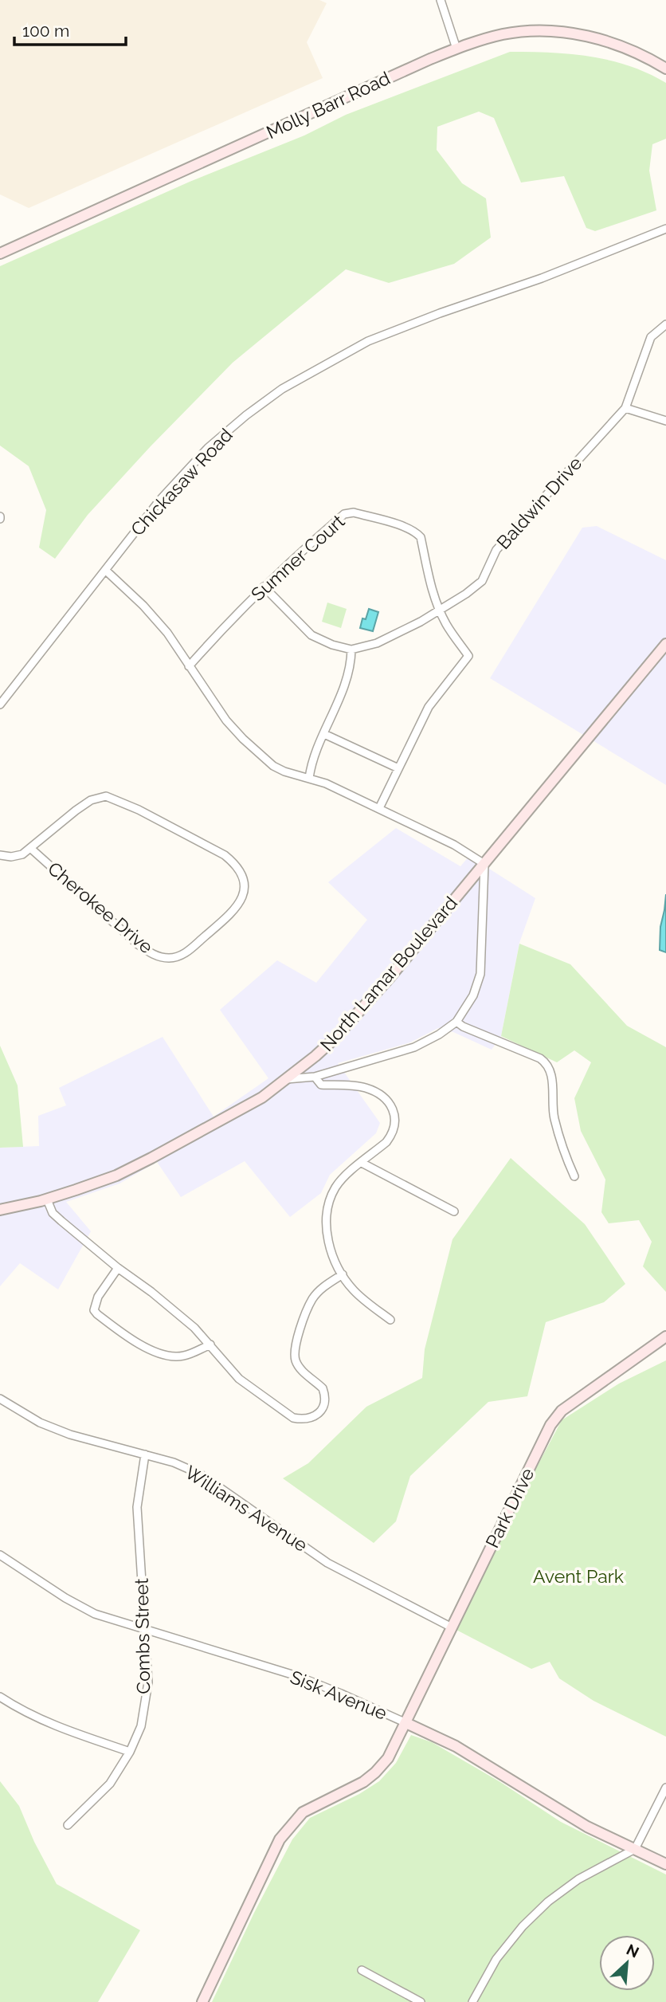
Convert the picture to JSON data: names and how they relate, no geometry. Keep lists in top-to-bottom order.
{
  "streets": {
    "street": [
      "Molly Barr Road",
      "Chickasaw Road",
      "Baldwin Drive",
      "Sumner Court",
      "Cherokee Drive",
      "North Lamar Boulevard",
      "Park Drive",
      "Williams Avenue",
      "Combs Street",
      "Sisk Avenue"
    ]
  },
  "crossings": [
    ["Baldwin Drive", "Sumner Court"],
    ["Park Drive", "Williams Avenue"],
    ["Park Drive", "Sisk Avenue"],
    ["Williams Avenue", "Combs Street"],
    ["Combs Street", "Sisk Avenue"]
  ],
  "parks": ["Avent Park"],
  "scale_bar": "100 m",
  "north": "top right"
}
